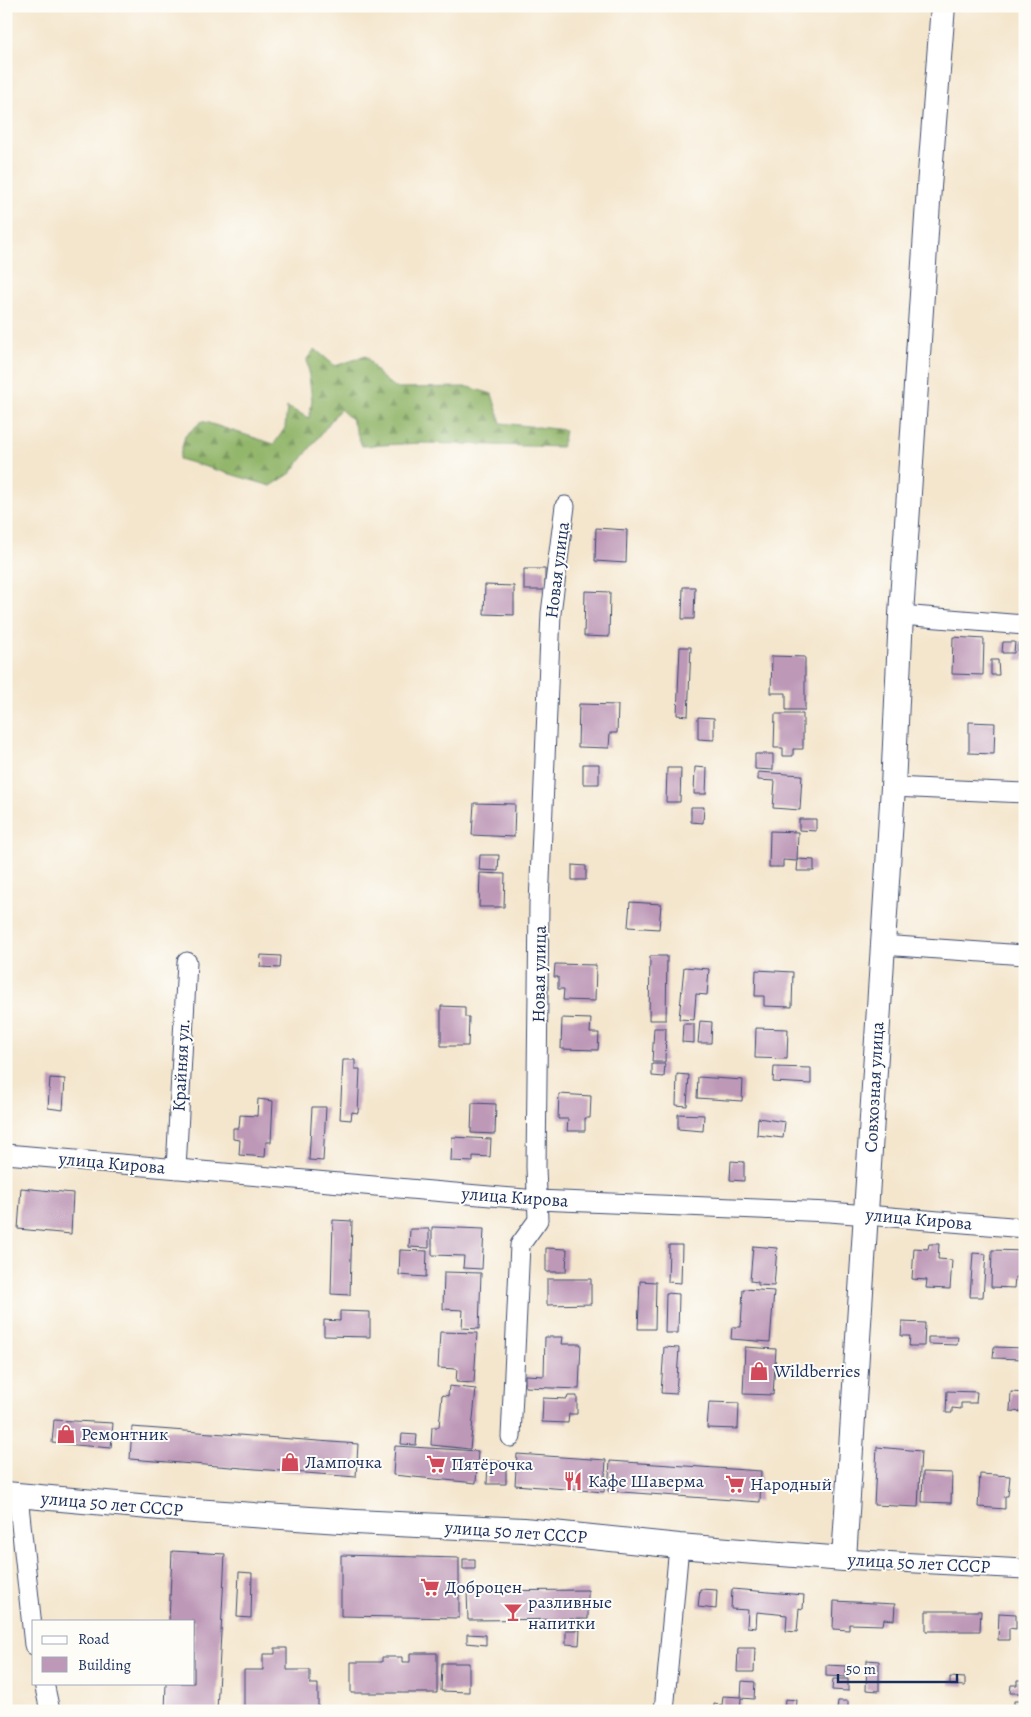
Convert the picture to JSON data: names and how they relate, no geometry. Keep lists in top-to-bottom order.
{
  "streets": {
    "main road": ["Совхозная улица", "улица 50 лет СССР"],
    "street": ["Новая улица", "Крайняя ул.", "улица Кирова"]
  },
  "crossings": [
    ["Новая улица", "улица Кирова"],
    ["Крайняя ул.", "улица Кирова"],
    ["Совхозная улица", "улица Кирова"],
    ["Совхозная улица", "улица 50 лет СССР"]
  ],
  "places": {
    "shop": ["Wildberries", "Ремонтник", "Лампочка"],
    "supermarket": ["Пятёрочка", "Народный", "Доброцен"],
    "restaurant": ["Кафе Шаверма"],
    "bar": ["разливные напитки"]
  },
  "legend": ["Road", "Building"],
  "scale_bar": "50 m"
}
